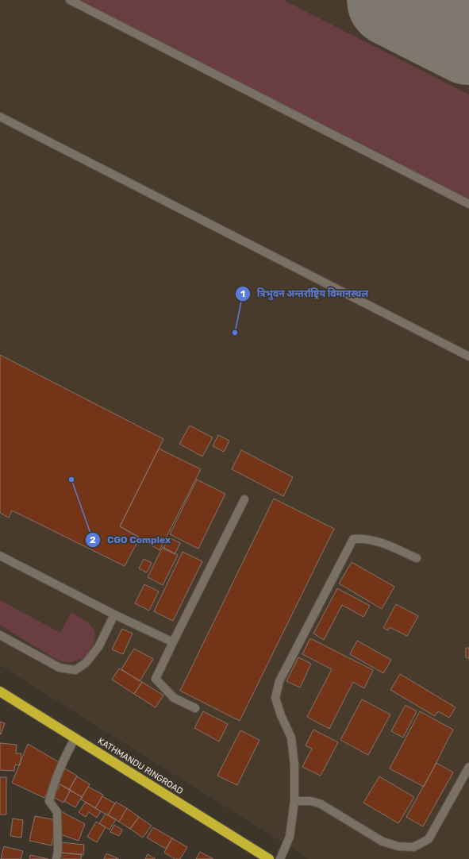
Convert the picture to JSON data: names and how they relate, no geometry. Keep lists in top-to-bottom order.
{
  "streets": {
    "highway": ["KATHMANDU RINGROAD"]
  },
  "places": ["त्रिभुवन अन्तर्राष्ट्रिय विमानस्थल", "CGO Complex"]
}
